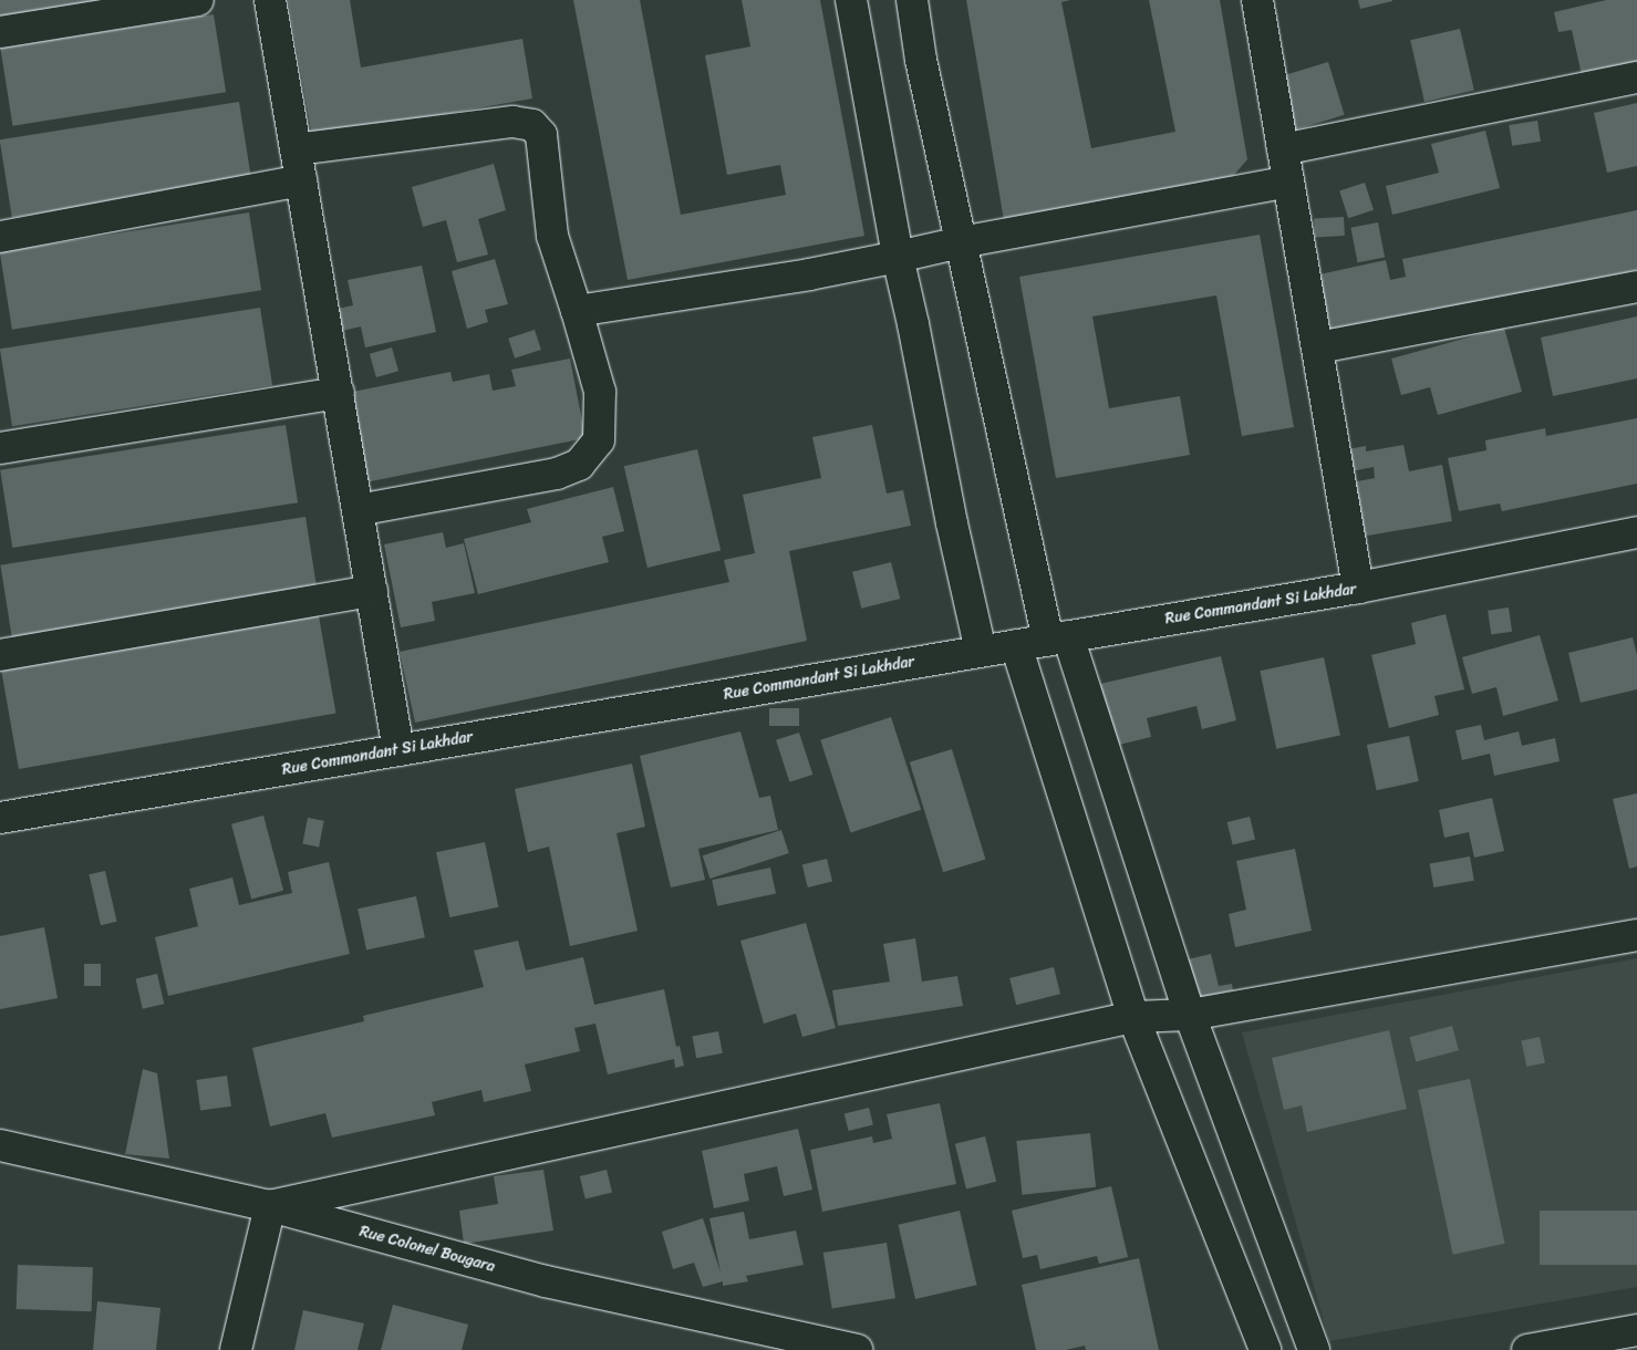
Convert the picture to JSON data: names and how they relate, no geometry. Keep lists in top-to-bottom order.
{
  "streets": {
    "street": ["Rue Commandant Si Lakhdar", "Rue Colonel Bougara"]
  }
}
